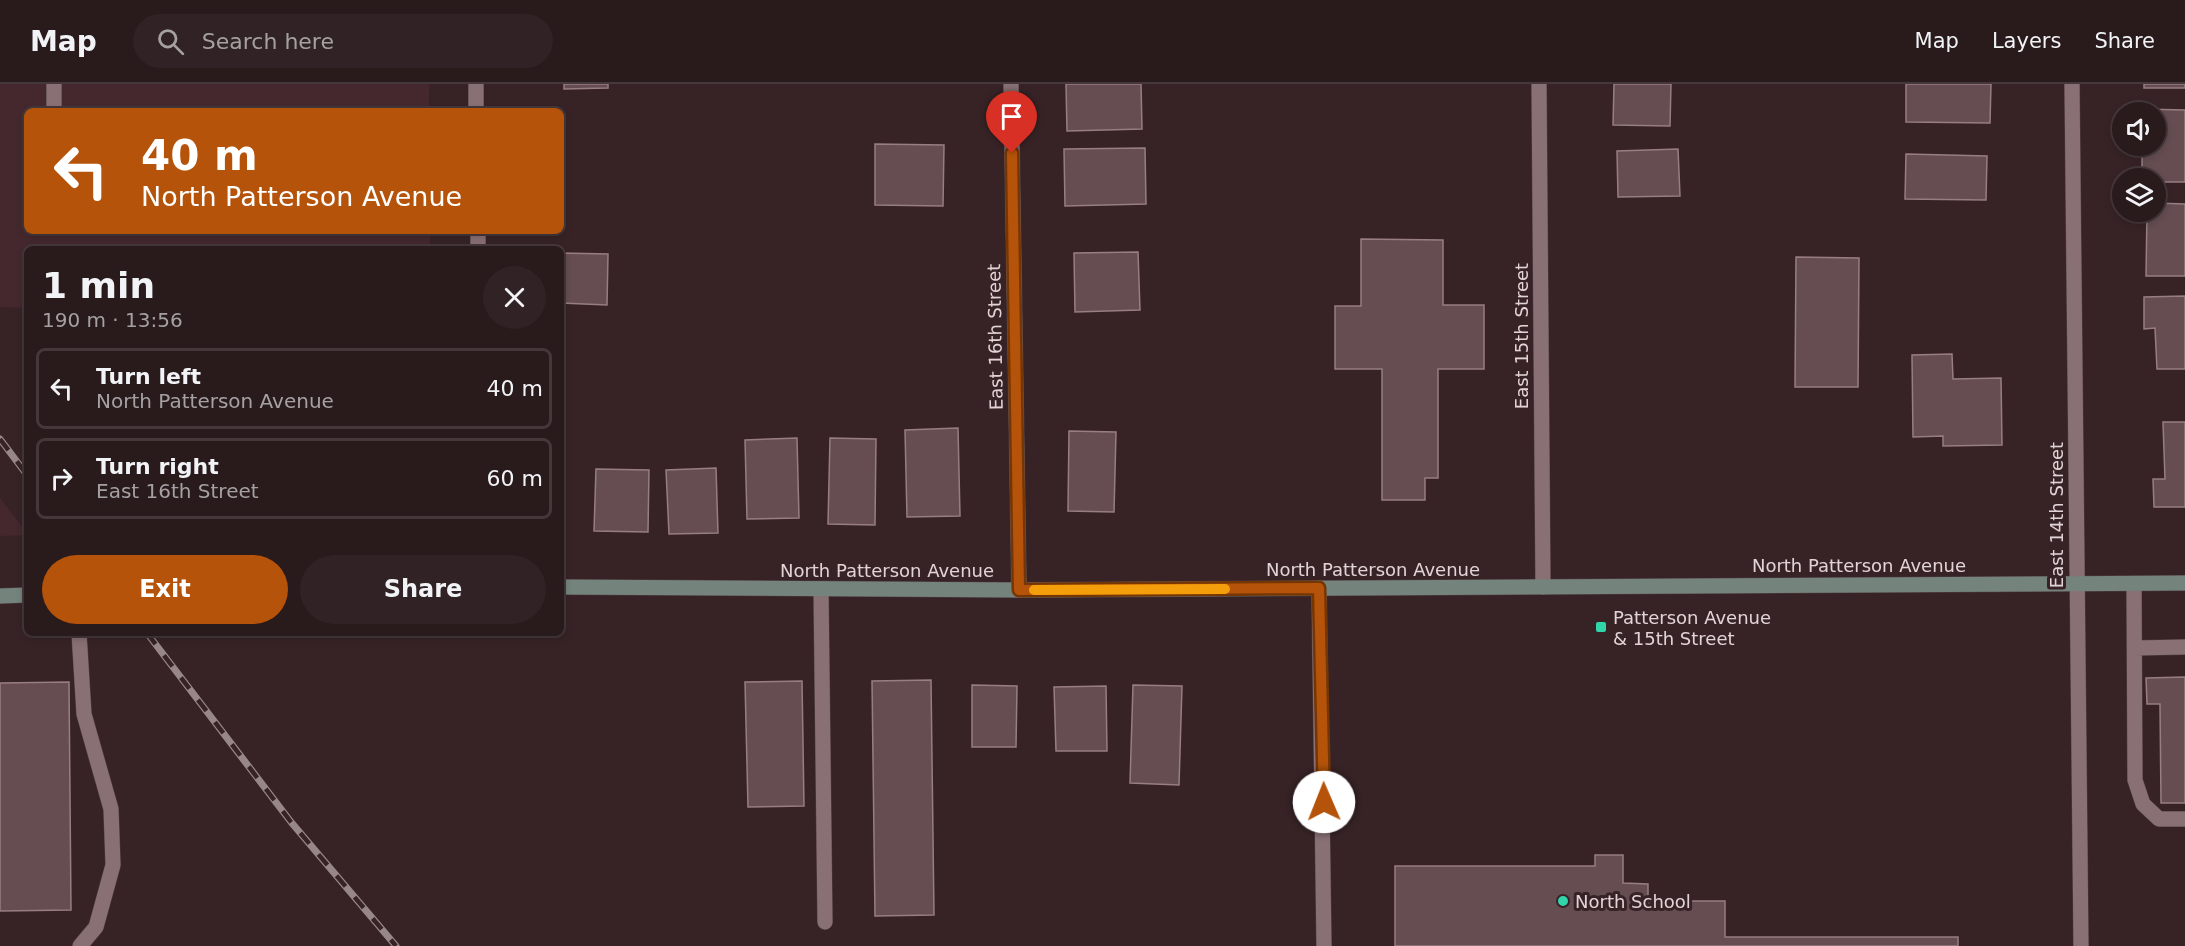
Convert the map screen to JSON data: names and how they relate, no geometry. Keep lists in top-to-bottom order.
{
  "streets": {
    "main road": ["North Patterson Avenue"],
    "street": ["East 15th Street", "East 16th Street", "East 14th Street"]
  },
  "crossings": [
    ["East 15th Street", "North Patterson Avenue"],
    ["East 16th Street", "North Patterson Avenue"],
    ["East 14th Street", "North Patterson Avenue"]
  ],
  "places": {
    "transit": ["Patterson Avenue & 15th Street"],
    "other": ["North School"]
  },
  "page": {
    "header": "Map",
    "search": "Search here",
    "nav": ["Map", "Layers", "Share"],
    "turn": ["40 m", "North Patterson Avenue"],
    "heading": ["1 min", "190 m · 13:56"],
    "list": [
      {
        "name": "Turn left",
        "note": "North Patterson Avenue",
        "value": "40 m"
      },
      {
        "name": "Turn right",
        "note": "East 16th Street",
        "value": "60 m"
      }
    ],
    "buttons": ["Exit", "Share"]
  }
}
